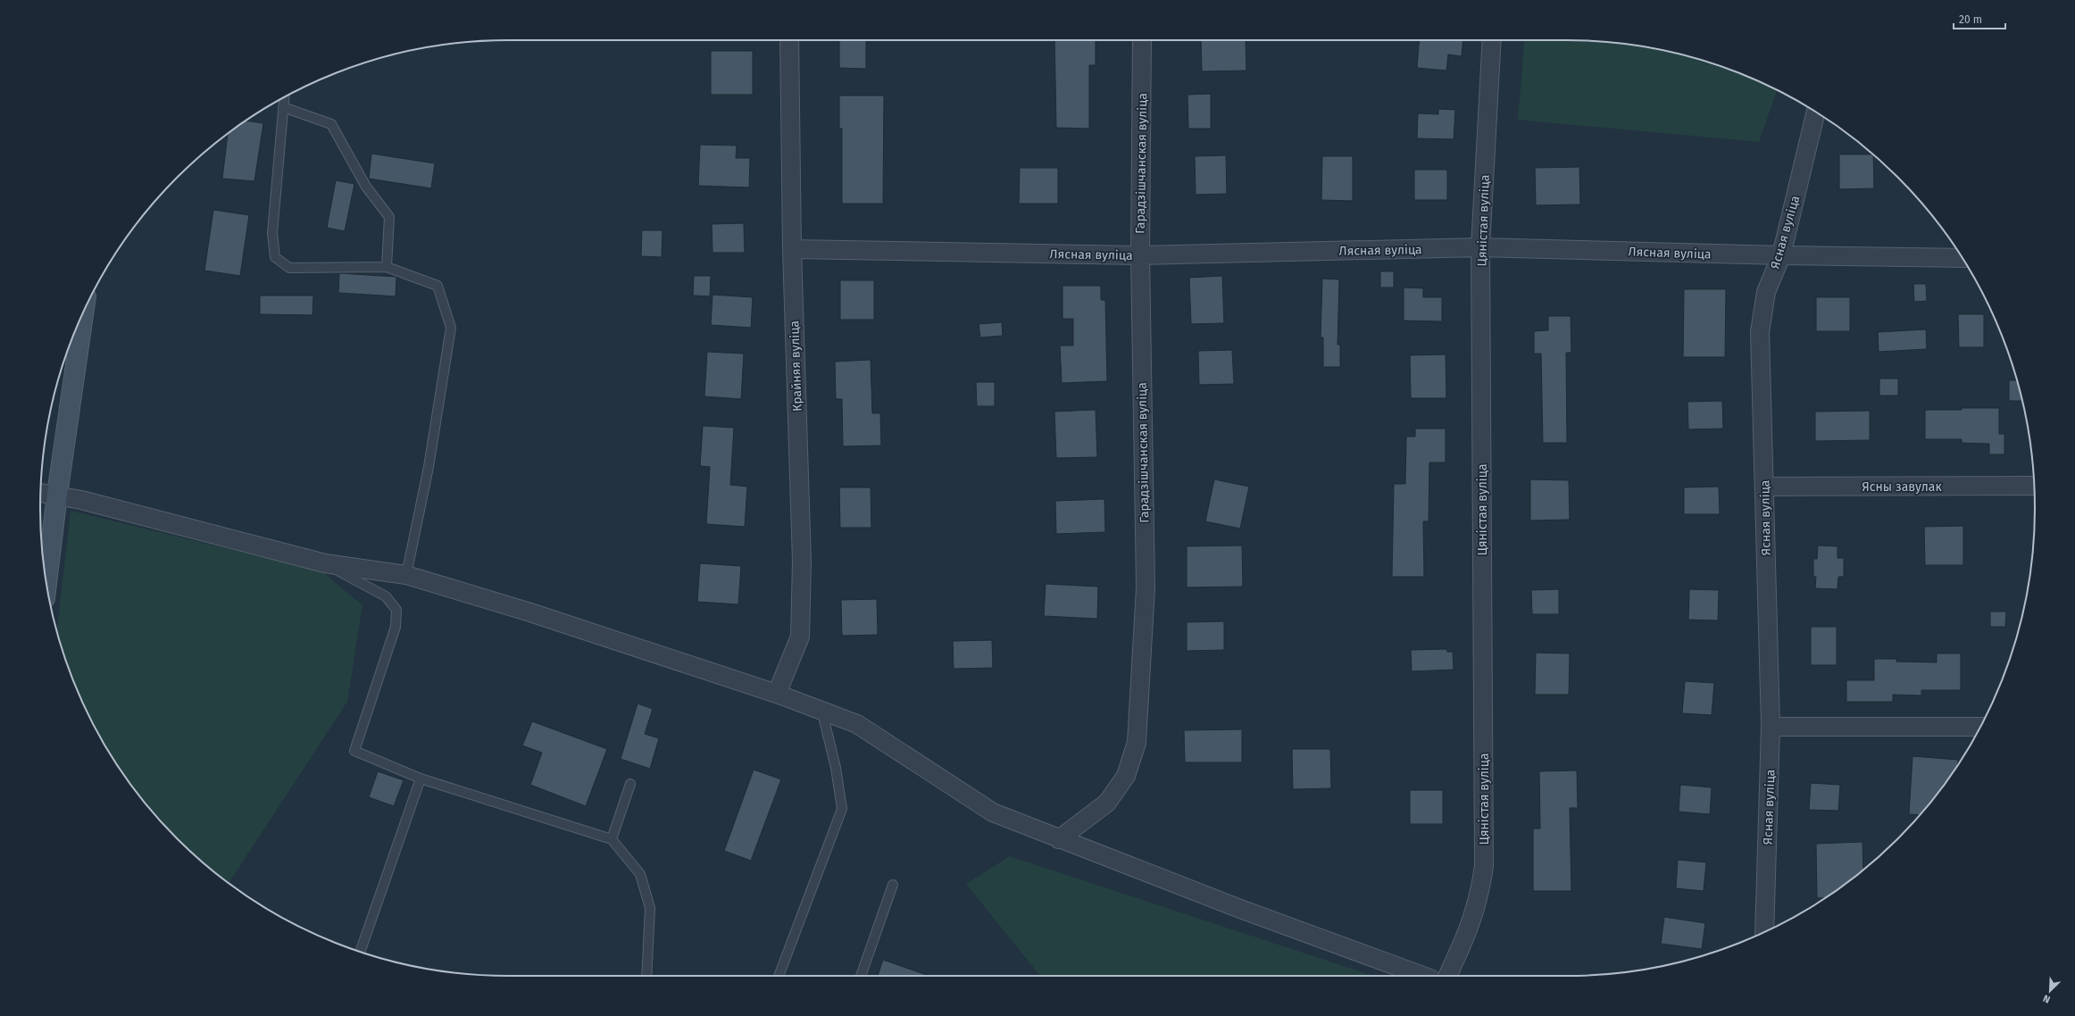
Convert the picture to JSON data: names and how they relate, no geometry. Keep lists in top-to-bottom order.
{
  "streets": {
    "street": [
      "Гарадзішчанская вуліца",
      "Цяністая вуліца",
      "Ясная вуліца",
      "Лясная вуліца",
      "Крайняя вуліца",
      "Ясны завулак"
    ]
  },
  "crossings": [
    ["Гарадзішчанская вуліца", "Лясная вуліца"],
    ["Цяністая вуліца", "Лясная вуліца"],
    ["Ясная вуліца", "Лясная вуліца"],
    ["Ясная вуліца", "Ясны завулак"],
    ["Лясная вуліца", "Крайняя вуліца"]
  ],
  "scale_bar": "20 m",
  "north": "bottom left"
}
